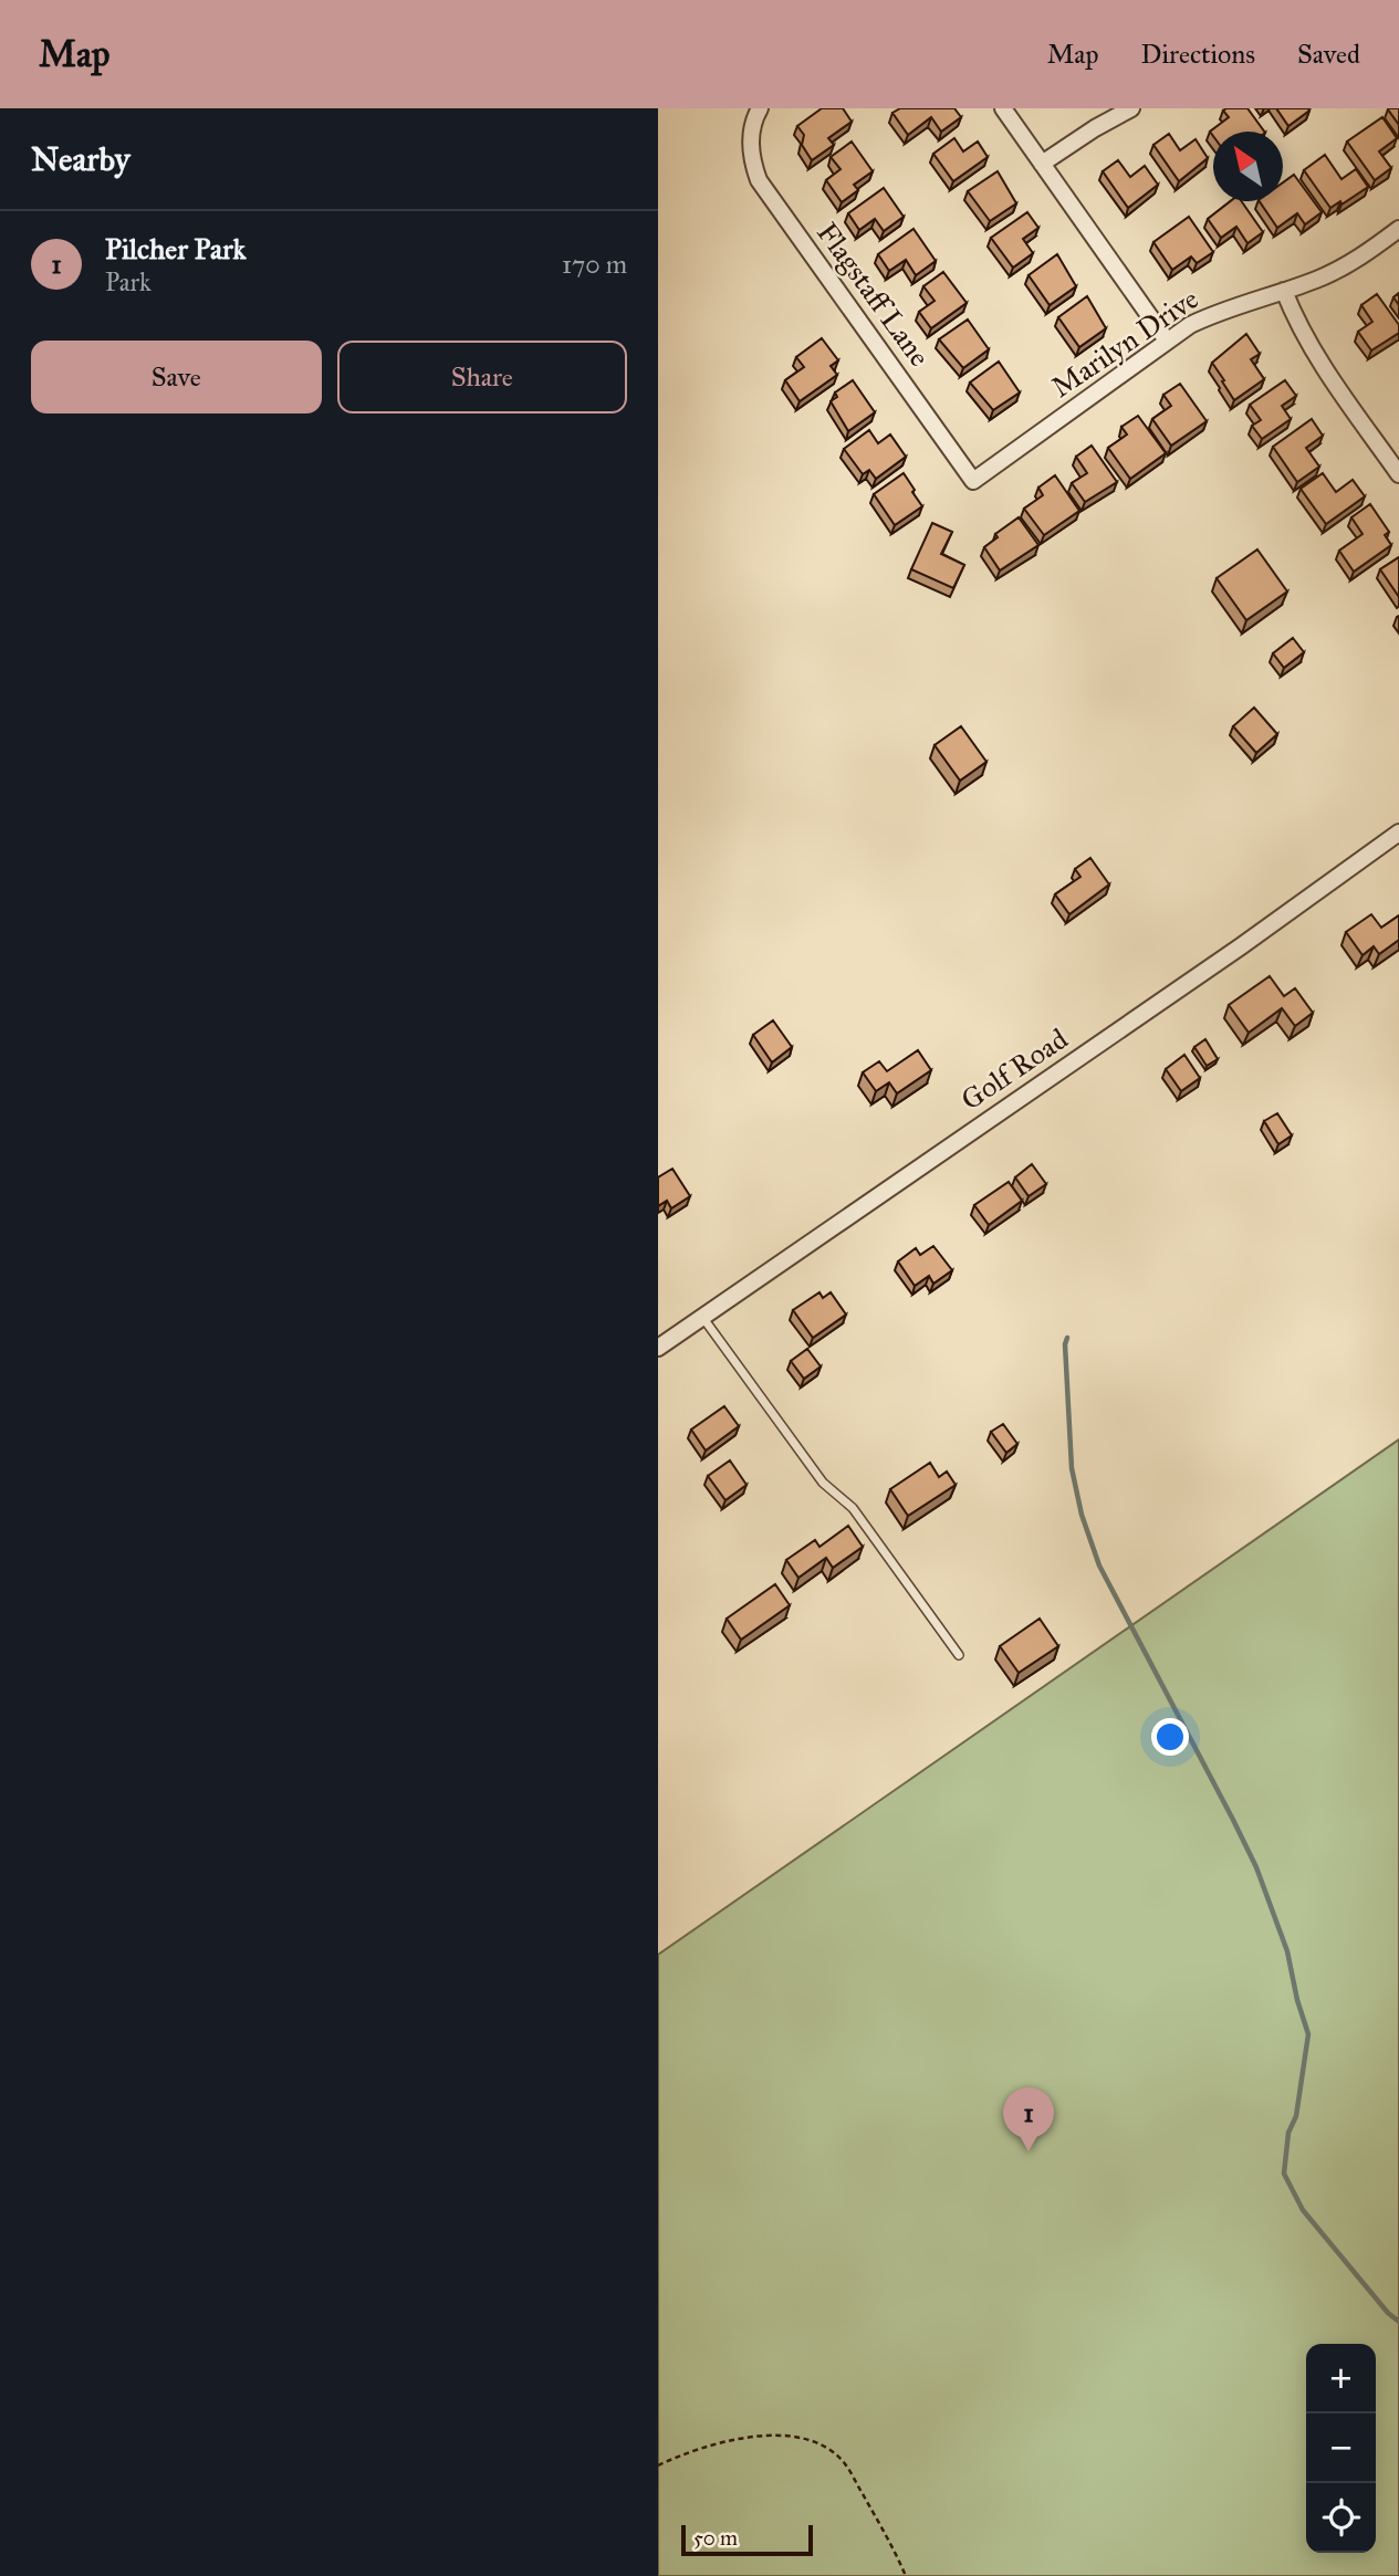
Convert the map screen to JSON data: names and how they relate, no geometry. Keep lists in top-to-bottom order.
{
  "streets": {
    "street": ["Flagstaff Lane", "Marilyn Drive", "Golf Road"]
  },
  "crossings": [
    ["Flagstaff Lane", "Marilyn Drive"]
  ],
  "scale_bar": "50 m",
  "north": "top left",
  "page": {
    "header": "Map",
    "nav": ["Map", "Directions", "Saved"],
    "heading": "Nearby",
    "list": [
      {
        "mark": "1",
        "name": "Pilcher Park",
        "note": "Park",
        "value": "170 m"
      }
    ],
    "buttons": ["Save", "Share"],
    "pins": "1",
    "map_buttons": ["+", "−"],
    "scale": "50 m"
  }
}
